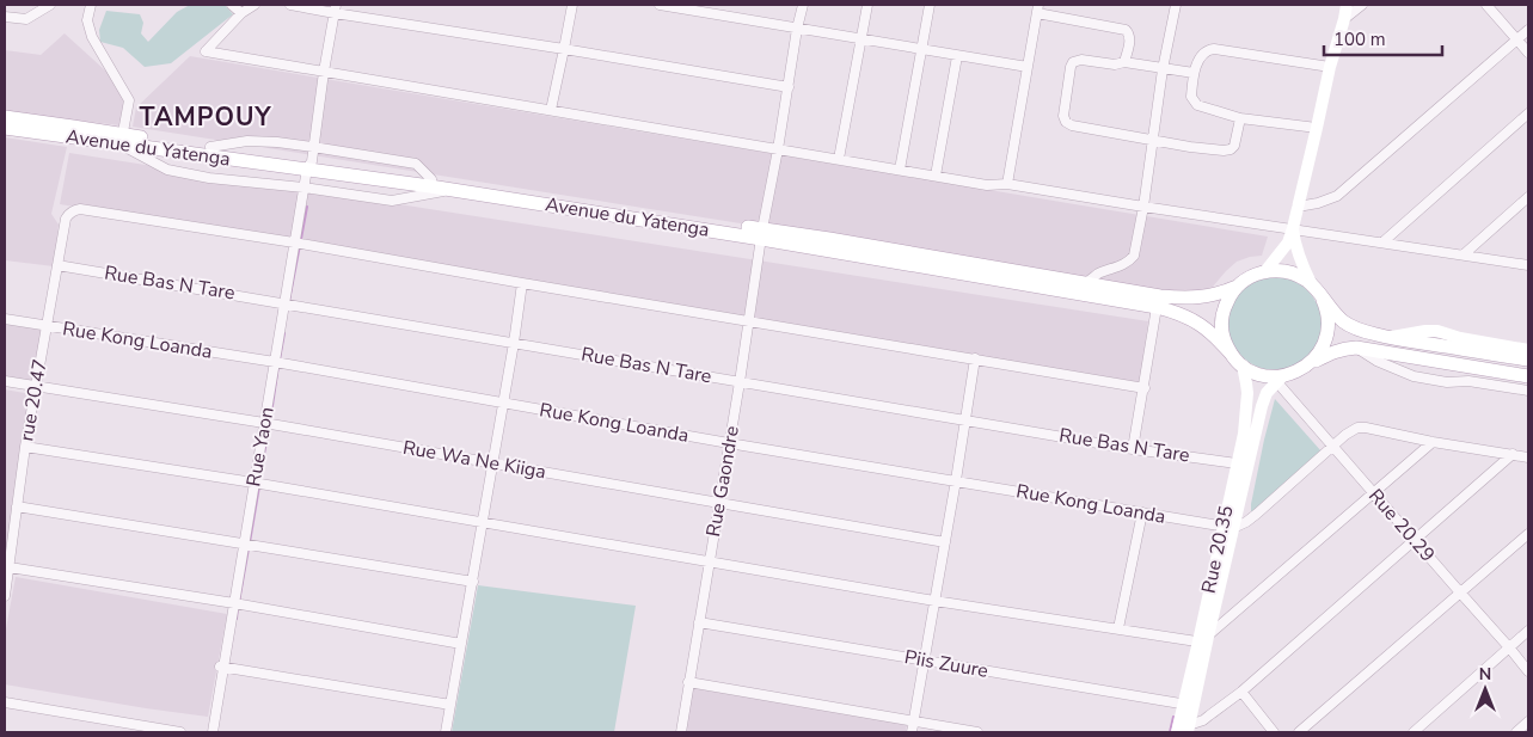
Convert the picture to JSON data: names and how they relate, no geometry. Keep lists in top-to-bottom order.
{
  "streets": {
    "main road": ["Avenue du Yatenga", "Rue 20.35"],
    "street": [
      "Rue Bas N Tare",
      "Rue Kong Loanda",
      "rue 20.47",
      "Rue Yaon",
      "Rue Wa Ne Kiiga",
      "Rue Gaondre",
      "Rue 20.29",
      "Piis Zuure"
    ]
  },
  "crossings": [
    ["Avenue du Yatenga", "Rue Yaon"],
    ["Avenue du Yatenga", "Rue Gaondre"],
    ["Avenue du Yatenga", "Rue 20.29"],
    ["Avenue du Yatenga", "Rue 20.35"],
    ["Rue Bas N Tare", "rue 20.47"],
    ["Rue Bas N Tare", "Rue Yaon"],
    ["Rue Bas N Tare", "Rue Gaondre"],
    ["Rue Bas N Tare", "Rue 20.35"],
    ["Rue Kong Loanda", "rue 20.47"],
    ["Rue Kong Loanda", "Rue Yaon"],
    ["Rue Kong Loanda", "Rue Gaondre"],
    ["Rue Kong Loanda", "Rue 20.35"],
    ["rue 20.47", "Rue Yaon"],
    ["rue 20.47", "Rue Wa Ne Kiiga"],
    ["Rue Yaon", "Rue Wa Ne Kiiga"],
    ["Rue Wa Ne Kiiga", "Rue Gaondre"],
    ["Rue Gaondre", "Piis Zuure"],
    ["Rue 20.29", "Rue 20.35"],
    ["Rue 20.35", "Piis Zuure"]
  ],
  "districts": ["TAMPOUY"],
  "scale_bar": "100 m",
  "north": "top"
}
